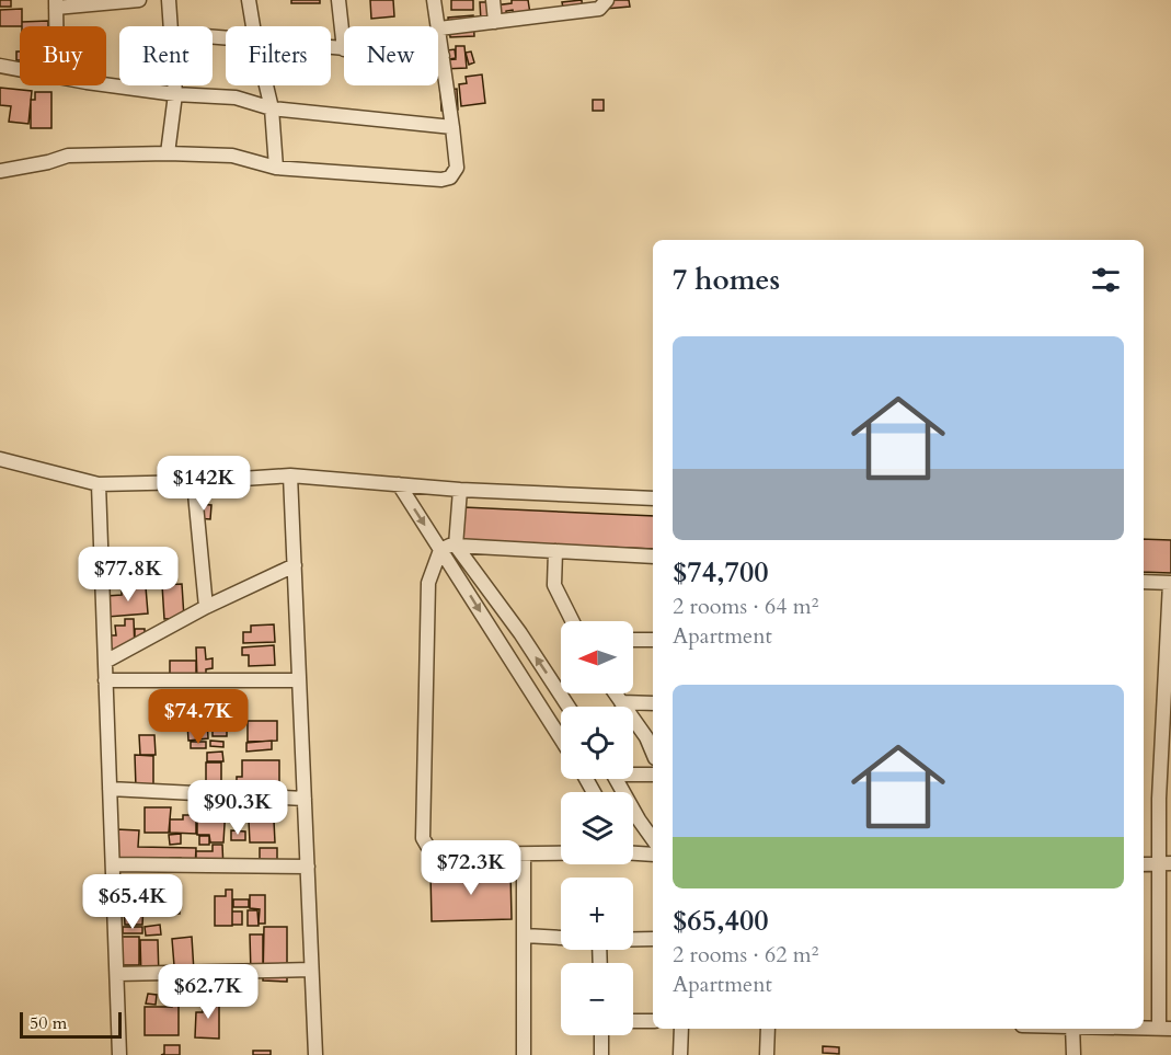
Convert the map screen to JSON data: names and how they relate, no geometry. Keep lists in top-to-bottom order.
{
  "scale_bar": "50 m",
  "north": "left",
  "page": {
    "chip": [
      "Buy",
      "Rent",
      "Filters",
      "New"
    ],
    "heading": "7 homes",
    "list": [
      {
        "name": "$74,700",
        "note": "2 rooms · 64 m² · Apartment"
      },
      {
        "name": "$65,400",
        "note": "2 rooms · 62 m² · Apartment"
      }
    ],
    "price": [
      "$142K",
      "$77.8K",
      "$74.7K",
      "$90.3K",
      "$72.3K",
      "$65.4K",
      "$62.7K"
    ],
    "map_buttons": ["+", "−"],
    "scale": "50 m"
  }
}
